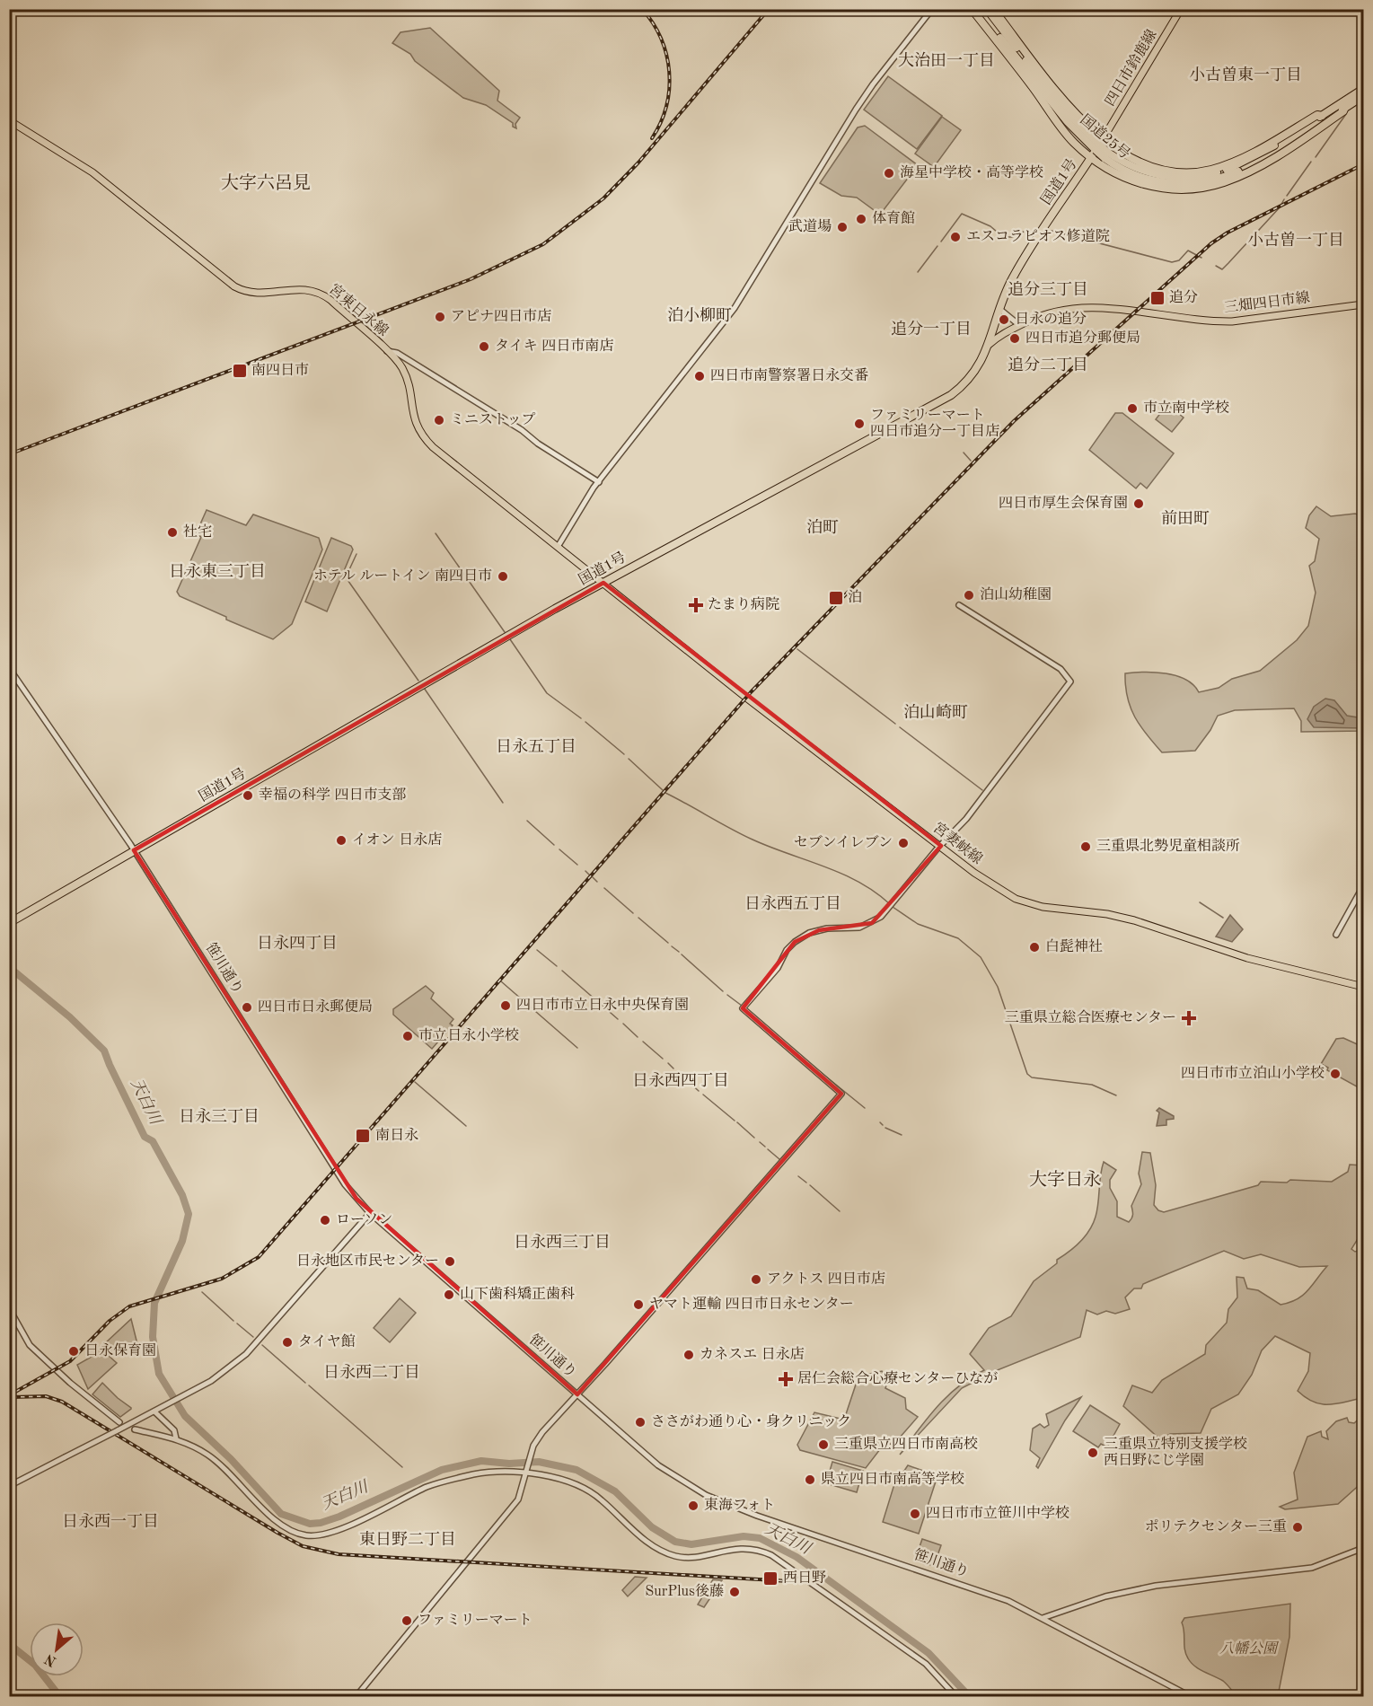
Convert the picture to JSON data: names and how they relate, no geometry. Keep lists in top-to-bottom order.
{
  "streets": {
    "highway": ["国道25号", "国道1号"],
    "main road": [
      "四日市鈴鹿線",
      "三畑四日市線",
      "宮東日永線",
      "宮妻峡線"
    ],
    "street": ["笹川通り"]
  },
  "crossings": [
    ["四日市鈴鹿線", "国道25号"],
    ["四日市鈴鹿線", "国道1号"],
    ["国道25号", "国道1号"],
    ["国道1号", "三畑四日市線"],
    ["国道1号", "宮東日永線"],
    ["国道1号", "宮妻峡線"],
    ["国道1号", "笹川通り"],
    ["宮東日永線", "宮妻峡線"]
  ],
  "districts": [
    "大治田一丁目",
    "小古曽東一丁目",
    "大字六呂見",
    "小古曽一丁目",
    "追分三丁目",
    "泊小柳町",
    "追分一丁目",
    "追分二丁目",
    "前田町",
    "泊町",
    "日永東三丁目",
    "泊山崎町",
    "日永五丁目",
    "日永西五丁目",
    "日永四丁目",
    "日永西四丁目",
    "日永三丁目",
    "大字日永",
    "日永西三丁目",
    "日永西二丁目",
    "日永西一丁目",
    "東日野二丁目"
  ],
  "water": ["天白川"],
  "parks": ["八幡公園"],
  "places": {
    "other": [
      "海星中学校・高等学校",
      "体育館",
      "武道場",
      "エスコラピオス修道院",
      "アピナ四日市店",
      "日永の追分",
      "四日市追分郵便局",
      "タイキ 四日市南店",
      "四日市南警察署日永交番",
      "市立南中学校",
      "ミニストップ",
      "ファミリーマート 四日市追分一丁目店",
      "四日市厚生会保育園",
      "社宅",
      "ホテル ルートイン 南四日市",
      "泊山幼稚園",
      "幸福の科学 四日市支部",
      "イオン 日永店",
      "セブンイレブン",
      "三重県北勢児童相談所",
      "白髭神社",
      "四日市市立日永中央保育園",
      "四日市日永郵便局",
      "市立日永小学校",
      "四日市市立泊山小学校",
      "ローソン",
      "日永地区市民センター",
      "アクトス 四日市店",
      "山下歯科矯正歯科",
      "ヤマト運輸 四日市日永センター",
      "タイヤ館",
      "日永保育園",
      "カネスエ 日永店",
      "ささがわ通り心・身クリニック",
      "三重県立四日市南高校",
      "三重県立特別支援学校 西日野にじ学園",
      "県立四日市南高等学校",
      "東海フォト",
      "四日市市立笹川中学校",
      "ポリテクセンター三重",
      "SurPlus後藤",
      "ファミリーマート"
    ],
    "transit": [
      "追分",
      "南四日市",
      "泊",
      "南日永",
      "西日野"
    ],
    "health": ["たまり病院", "三重県立総合医療センター", "居仁会総合心療センターひなが"]
  },
  "north": "bottom left"
}
